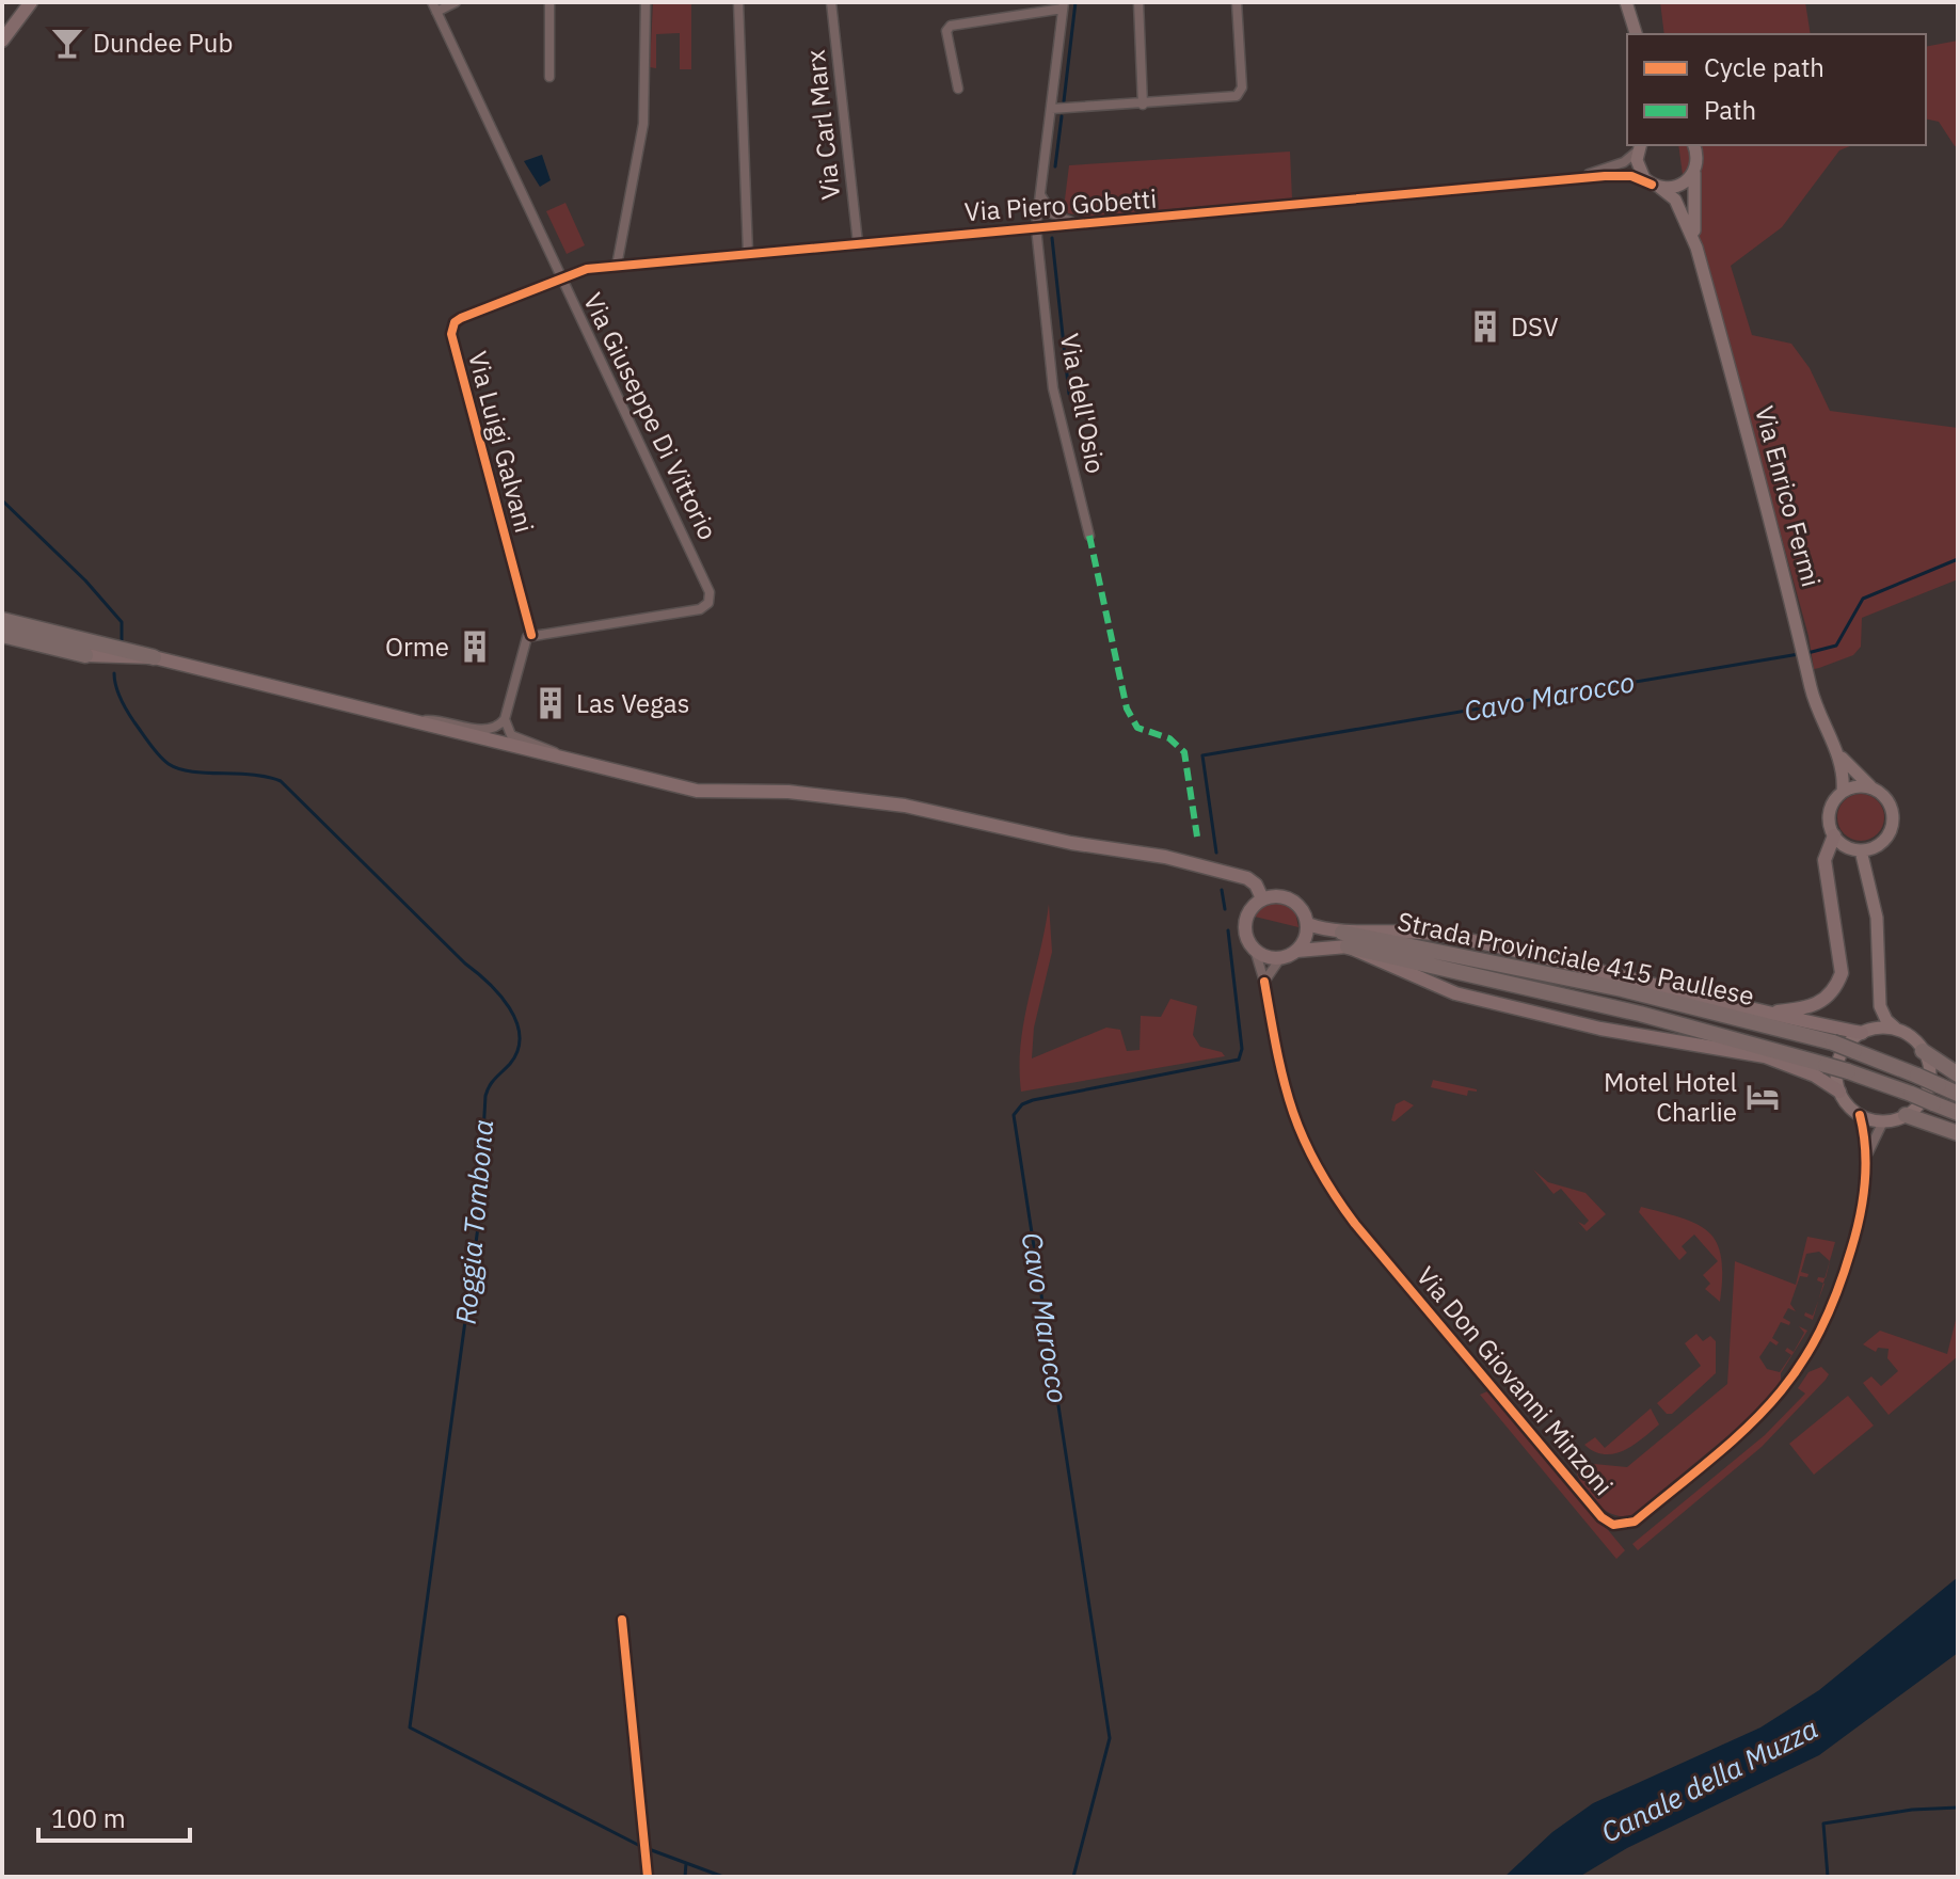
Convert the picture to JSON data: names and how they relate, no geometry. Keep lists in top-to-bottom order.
{
  "streets": {
    "highway": ["Strada Provinciale 415 Paullese"],
    "main road": ["Via Enrico Fermi"],
    "street": [
      "Via Carl Marx",
      "Via Piero Gobetti",
      "Via dell'Osio",
      "Via Giuseppe Di Vittorio",
      "Via Luigi Galvani",
      "Via Don Giovanni Minzoni"
    ]
  },
  "crossings": [
    ["Via Carl Marx", "Via Piero Gobetti"],
    ["Via Piero Gobetti", "Via dell'Osio"],
    ["Via Piero Gobetti", "Via Giuseppe Di Vittorio"],
    ["Via Piero Gobetti", "Via Luigi Galvani"],
    ["Via Giuseppe Di Vittorio", "Via Luigi Galvani"],
    ["Strada Provinciale 415 Paullese", "Via Don Giovanni Minzoni"]
  ],
  "water": ["Cavo Marocco", "Roggia Tombona", "Canale della Muzza"],
  "places": {
    "bar": ["Dundee Pub"],
    "building": ["DSV", "Orme", "Las Vegas"],
    "hotel": ["Motel Hotel Charlie"]
  },
  "legend": ["Cycle path", "Path"],
  "scale_bar": "100 m"
}
